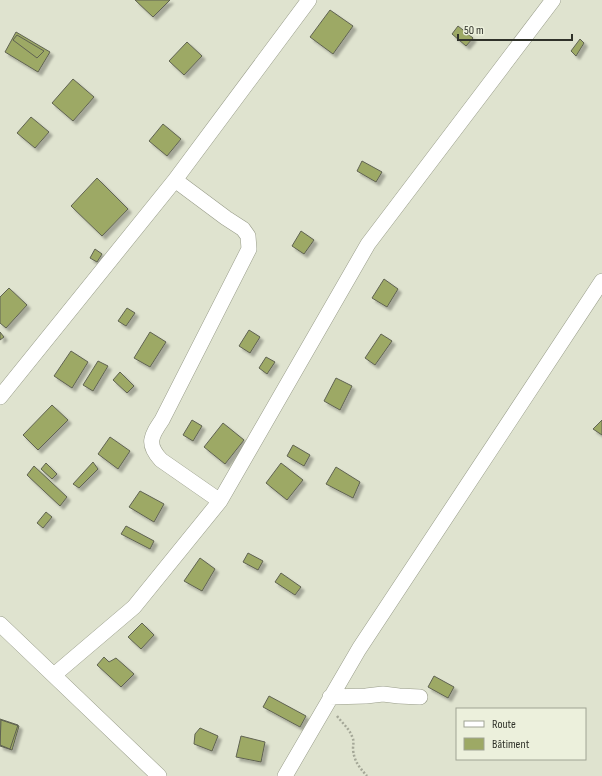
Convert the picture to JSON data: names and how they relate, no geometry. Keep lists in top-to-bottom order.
{
  "legend": ["Route", "Bâtiment"],
  "scale_bar": "50 m"
}
